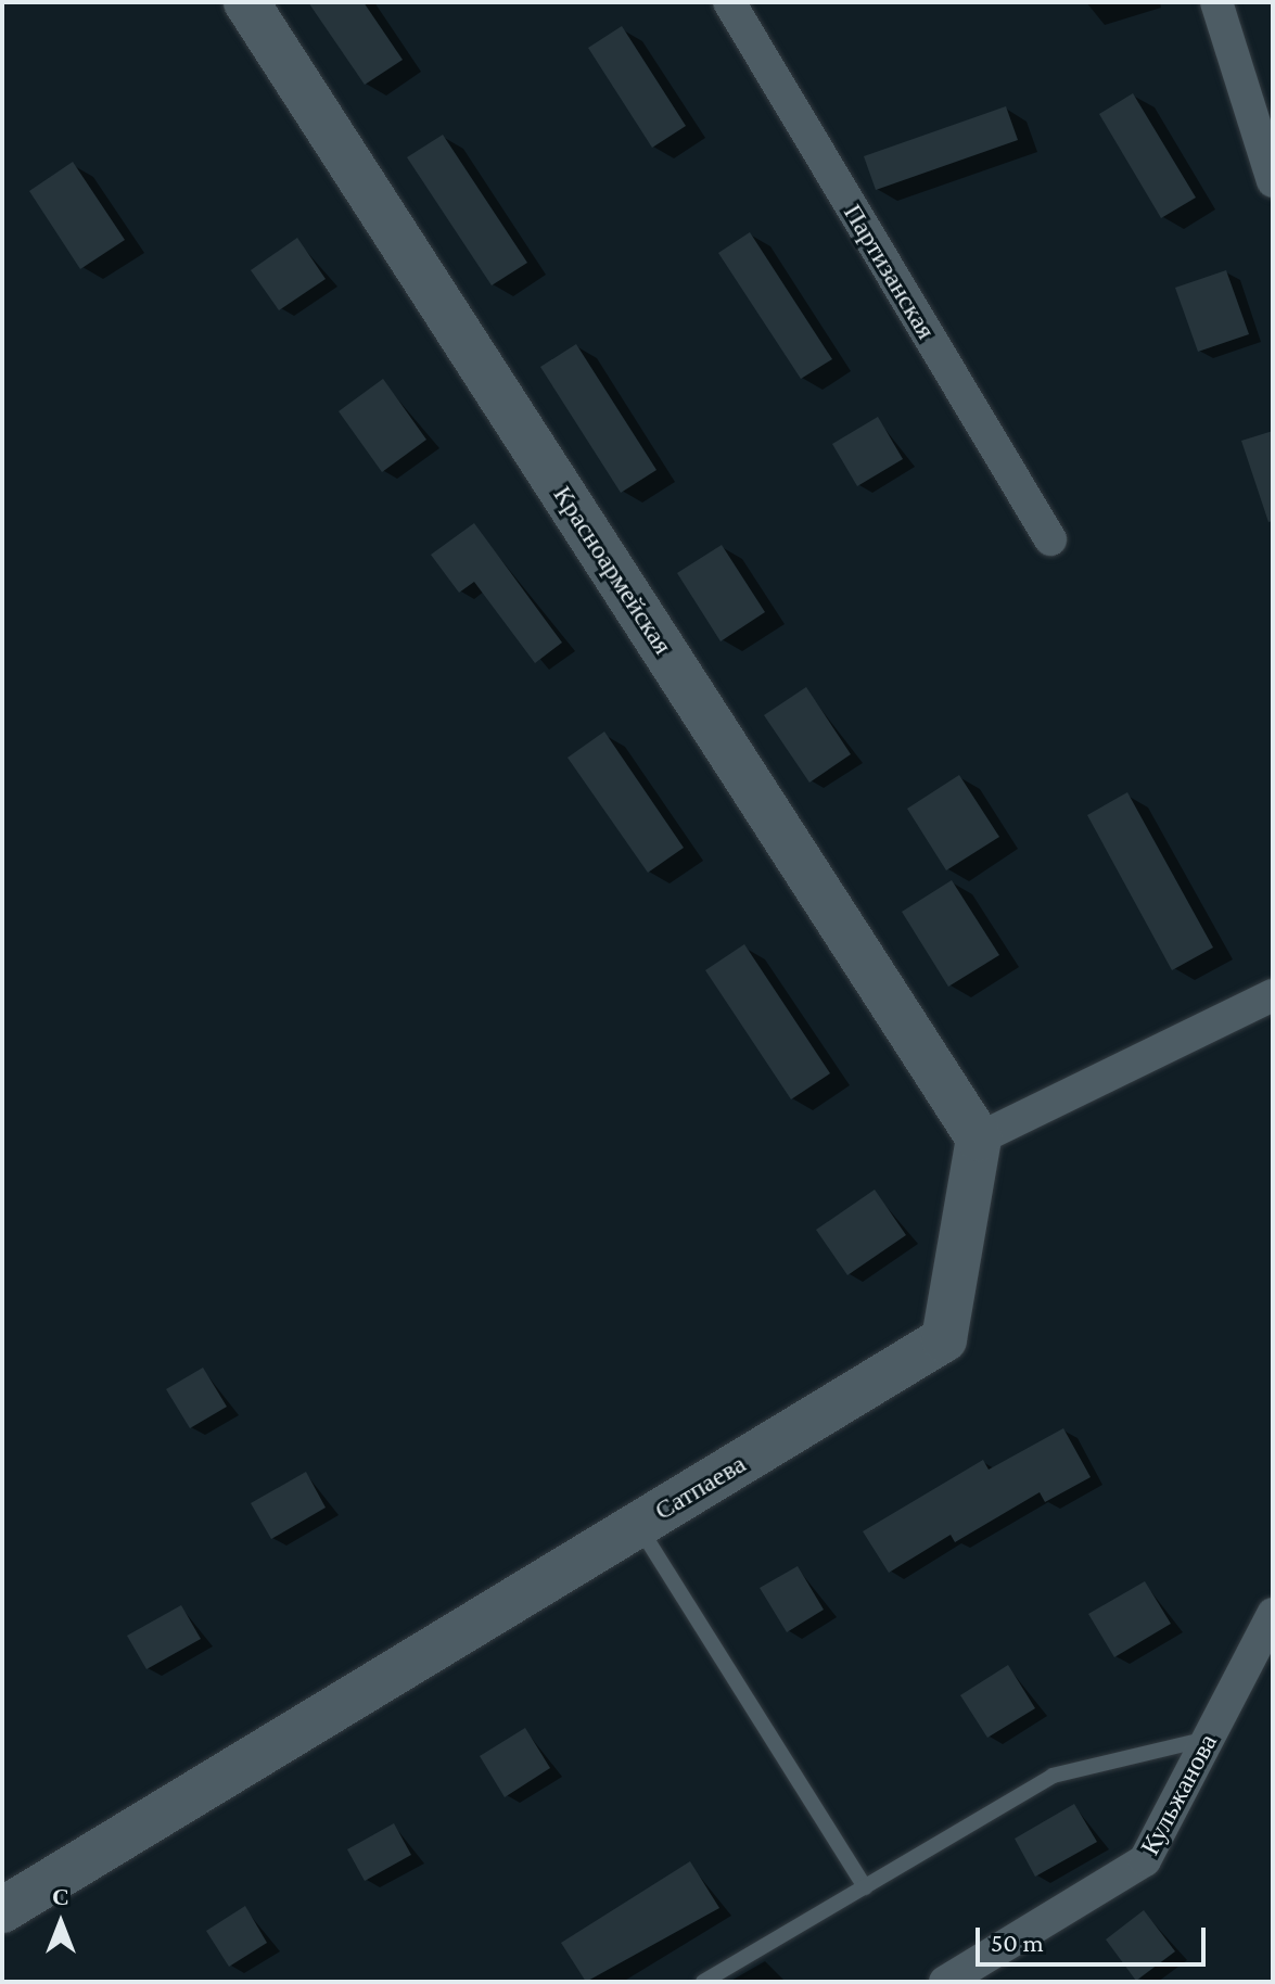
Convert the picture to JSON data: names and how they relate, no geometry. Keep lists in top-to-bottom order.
{
  "streets": {
    "street": [
      "Партизанская",
      "Красноармейская",
      "Сатпаева",
      "Кульжанова"
    ]
  },
  "crossings": [
    ["Красноармейская", "Сатпаева"]
  ],
  "scale_bar": "50 m",
  "north": "top"
}
